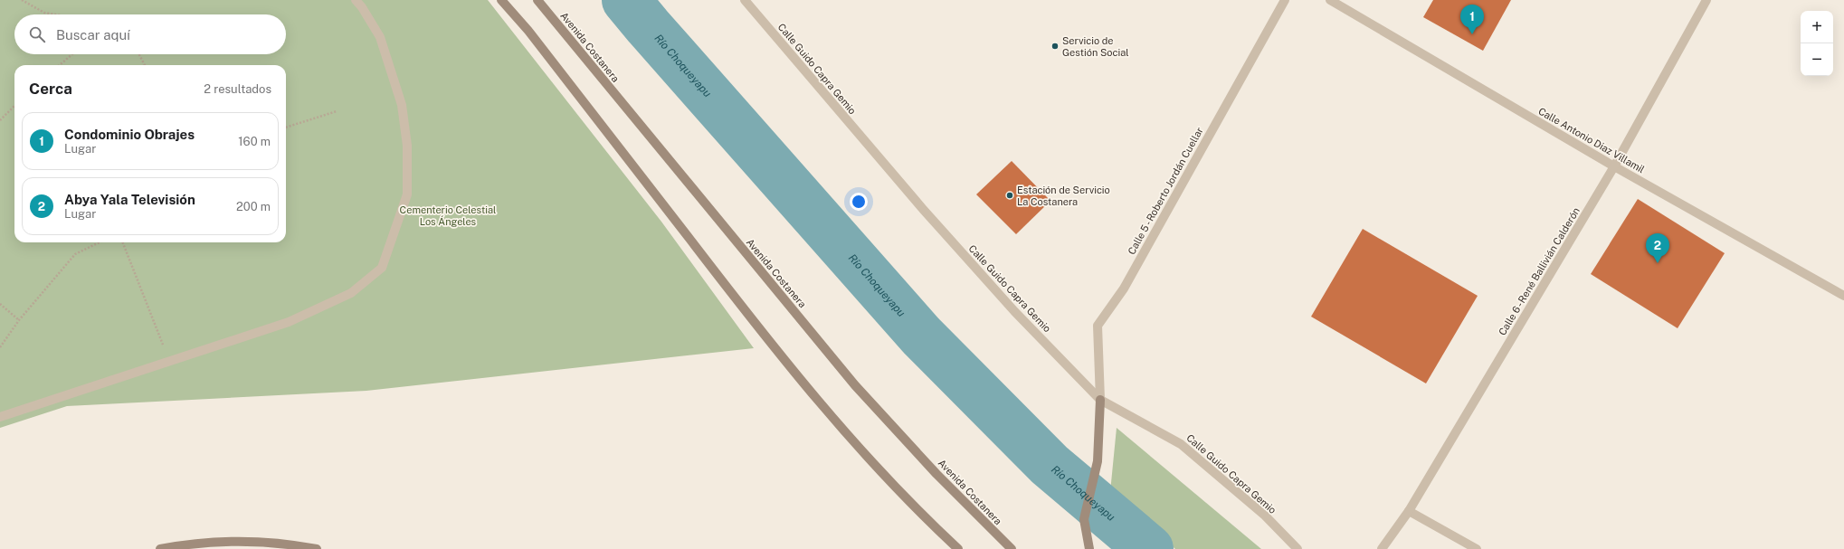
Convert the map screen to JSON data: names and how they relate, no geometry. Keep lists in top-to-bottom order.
{
  "streets": {
    "main road": ["Avenida Costanera"],
    "street": [
      "Calle Guido Capra Gemio",
      "Calle Antonio Diaz Villamil",
      "Calle 5 - Roberto Jordán Cuellar",
      "Calle 6 - René Ballivián Calderón"
    ]
  },
  "crossings": [
    ["Calle Guido Capra Gemio", "Calle 5 - Roberto Jordán Cuellar"],
    ["Calle Antonio Diaz Villamil", "Calle 6 - René Ballivián Calderón"]
  ],
  "water": ["Río Choqueyapu"],
  "parks": ["Cementerio Celestial Los Ángeles"],
  "places": ["Servicio de Gestión Social", "Estación de Servicio La Costanera"],
  "page": {
    "pins": ["1", "2"],
    "map_buttons": ["+", "−"],
    "search": "Buscar aquí",
    "heading": ["Cerca", "2 resultados"],
    "list": [
      {
        "mark": "1",
        "name": "Condominio Obrajes",
        "note": "Lugar",
        "value": "160 m"
      },
      {
        "mark": "2",
        "name": "Abya Yala Televisión",
        "note": "Lugar",
        "value": "200 m"
      }
    ]
  }
}
